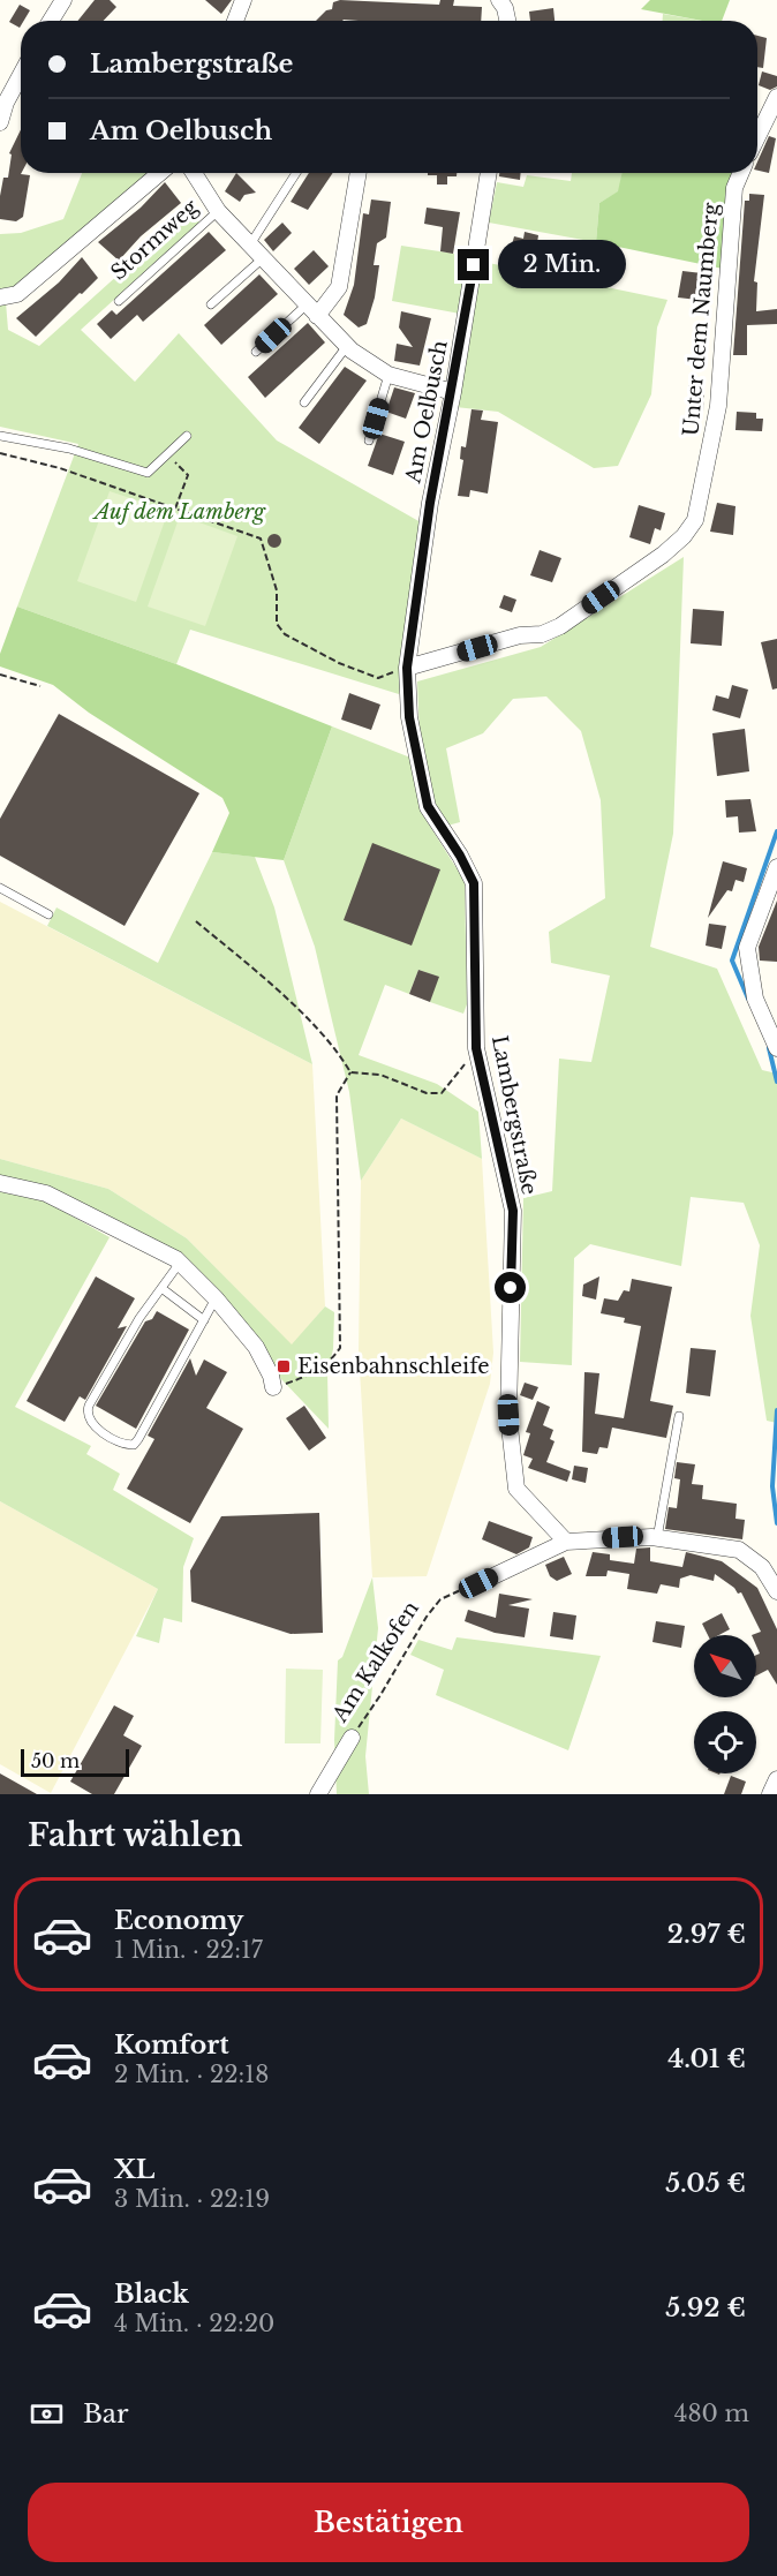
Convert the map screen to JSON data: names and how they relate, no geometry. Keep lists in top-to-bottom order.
{
  "streets": {
    "street": [
      "Stormweg",
      "Unter dem Naumberg",
      "Am Oelbusch",
      "Lambergstraße",
      "Am Kalkofen"
    ]
  },
  "crossings": [
    ["Stormweg", "Am Oelbusch"],
    ["Unter dem Naumberg", "Am Oelbusch"],
    ["Unter dem Naumberg", "Lambergstraße"],
    ["Am Oelbusch", "Lambergstraße"]
  ],
  "parks": ["Auf dem Lamberg"],
  "places": {
    "transit": ["Eisenbahnschleife"]
  },
  "scale_bar": "50 m",
  "north": "top left",
  "page": {
    "banner": ["Lambergstraße", "Am Oelbusch"],
    "bubble": "2 Min.",
    "scale": "50 m",
    "heading": "Fahrt wählen",
    "list": [
      {
        "name": "Economy",
        "note": "1 Min. · 22:17",
        "value": "2.97 €"
      },
      {
        "name": "Komfort",
        "note": "2 Min. · 22:18",
        "value": "4.01 €"
      },
      {
        "name": "XL",
        "note": "3 Min. · 22:19",
        "value": "5.05 €"
      },
      {
        "name": "Black",
        "note": "4 Min. · 22:20",
        "value": "5.92 €"
      }
    ],
    "pay": ["Bar", "480 m"],
    "buttons": "Bestätigen"
  }
}
